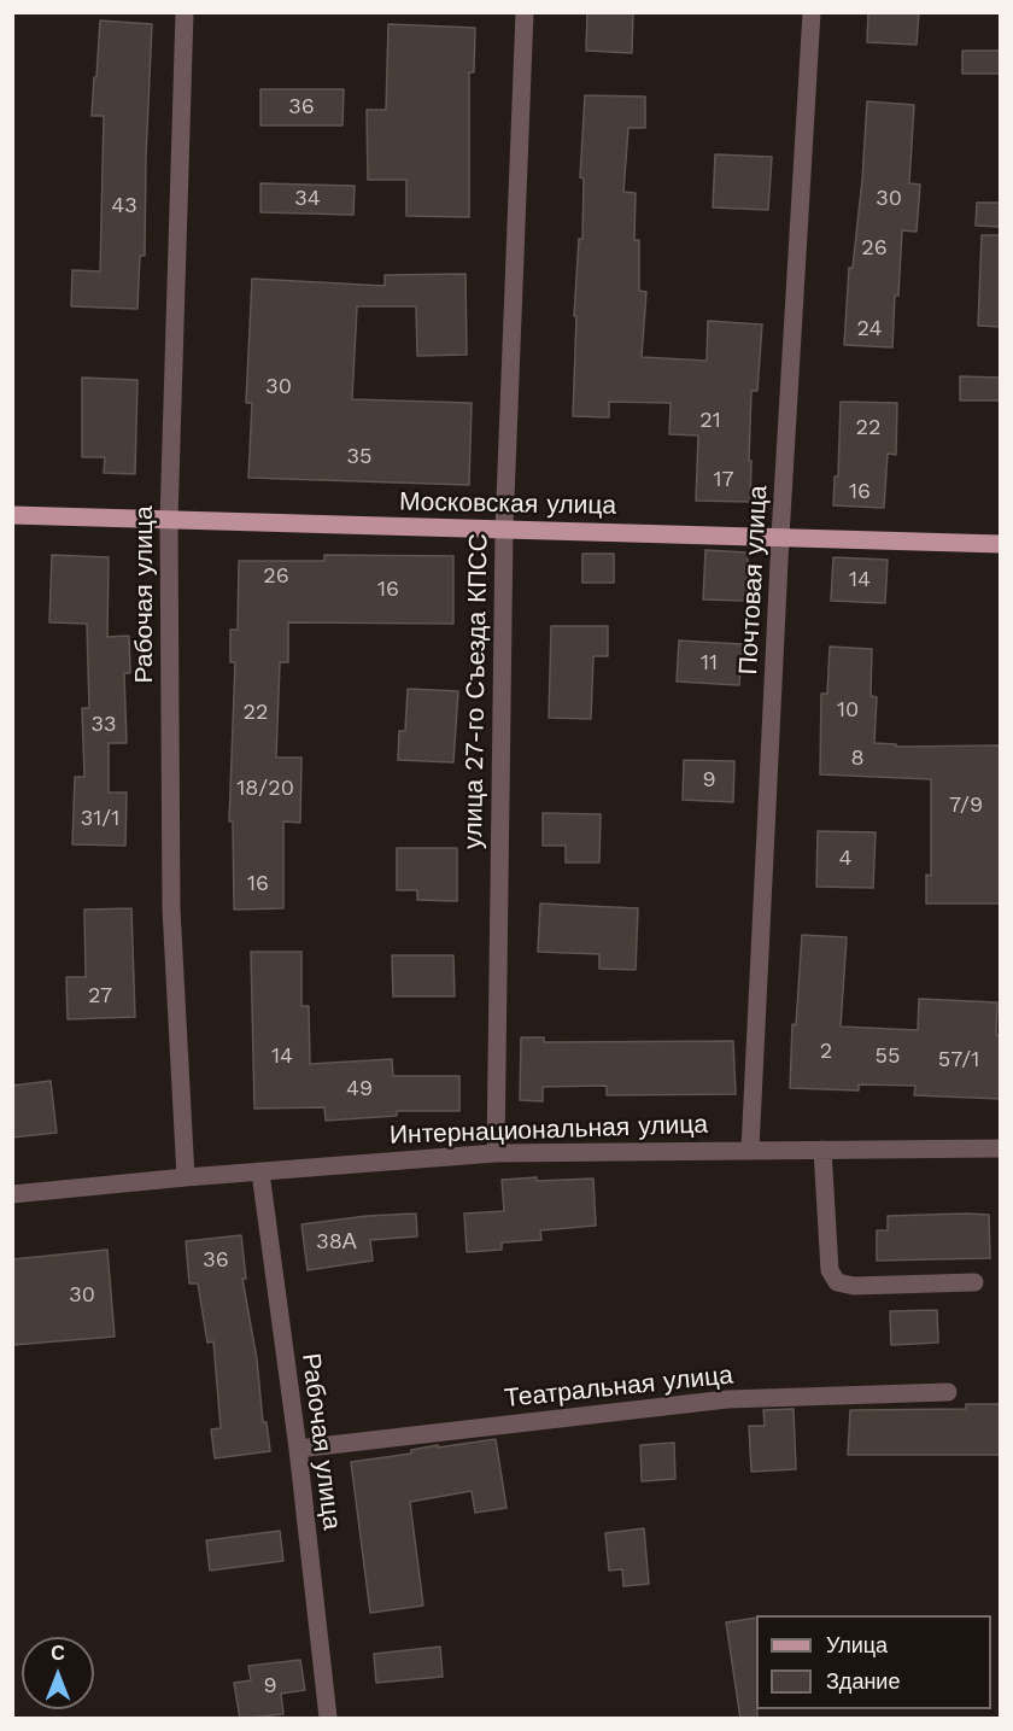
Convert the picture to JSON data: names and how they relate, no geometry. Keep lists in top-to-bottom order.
{
  "streets": {
    "main road": ["Московская улица"],
    "street": [
      "Почтовая улица",
      "Рабочая улица",
      "улица 27-го Съезда КПСС",
      "Интернациональная улица",
      "Театральная улица"
    ]
  },
  "crossings": [
    ["Московская улица", "Почтовая улица"],
    ["Московская улица", "Рабочая улица"],
    ["Московская улица", "улица 27-го Съезда КПСС"],
    ["Почтовая улица", "Интернациональная улица"],
    ["Рабочая улица", "Интернациональная улица"],
    ["Рабочая улица", "Театральная улица"],
    ["улица 27-го Съезда КПСС", "Интернациональная улица"]
  ],
  "house_numbers": [
    "36",
    "34",
    "30",
    "43",
    "26",
    "24",
    "30",
    "21",
    "22",
    "35",
    "17",
    "16",
    "26",
    "14",
    "16",
    "11",
    "10",
    "22",
    "33",
    "8",
    "9",
    "18/20",
    "7/9",
    "31/1",
    "4",
    "16",
    "27",
    "2",
    "14",
    "55",
    "57/1",
    "49",
    "38А",
    "36",
    "30",
    "9"
  ],
  "legend": ["Улица", "Здание"],
  "north": "top"
}
